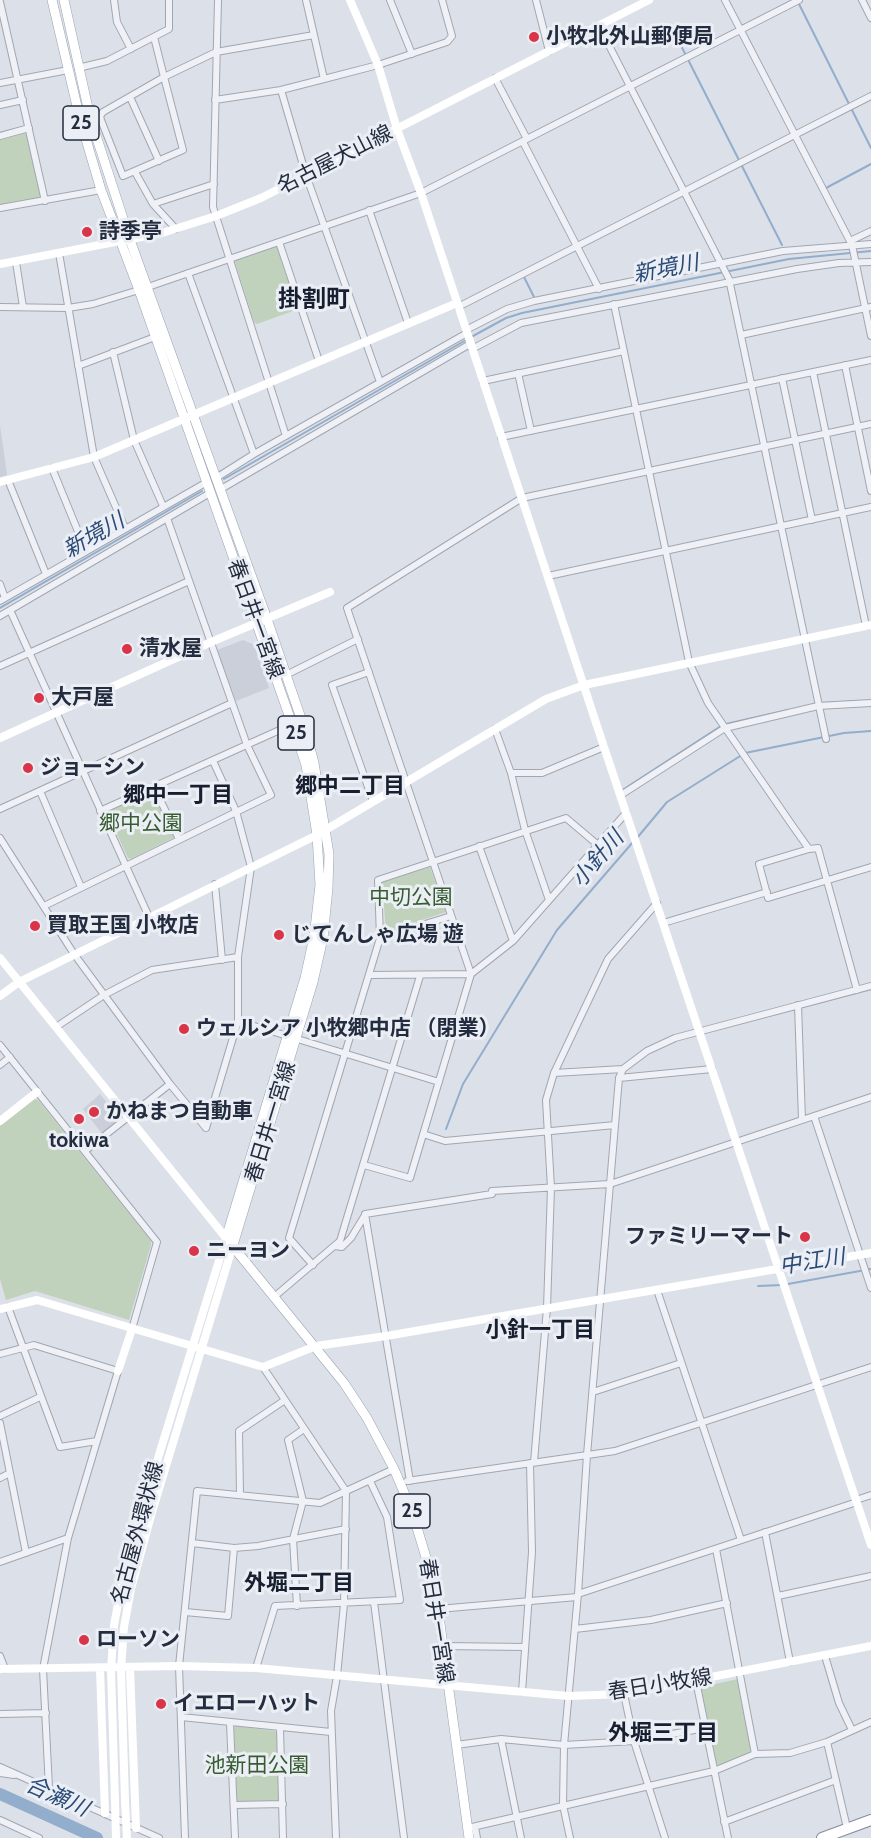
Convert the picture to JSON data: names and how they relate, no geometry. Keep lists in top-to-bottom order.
{
  "streets": {
    "main road": ["25", "春日井一宮線"],
    "street": ["名古屋犬山線", "名古屋外環状線", "春日小牧線"]
  },
  "crossings": [
    ["名古屋犬山線", "春日井一宮線"],
    ["春日井一宮線", "名古屋外環状線"],
    ["春日井一宮線", "春日小牧線"],
    ["名古屋外環状線", "春日小牧線"]
  ],
  "districts": [
    "掛割町",
    "郷中二丁目",
    "郷中一丁目",
    "小針一丁目",
    "外堀二丁目",
    "外堀三丁目"
  ],
  "water": [
    "新境川",
    "小針川",
    "中江川",
    "合瀬川"
  ],
  "parks": ["郷中公園", "中切公園", "池新田公園"],
  "places": [
    "小牧北外山郵便局",
    "詩季亭",
    "清水屋",
    "大戸屋",
    "ジョーシン",
    "買取王国 小牧店",
    "じてんしゃ広場 遊",
    "ウェルシア 小牧郷中店 （閉業）",
    "かねまつ自動車",
    "tokiwa",
    "ファミリーマート",
    "ニーヨン",
    "ローソン",
    "イエローハット"
  ]
}
